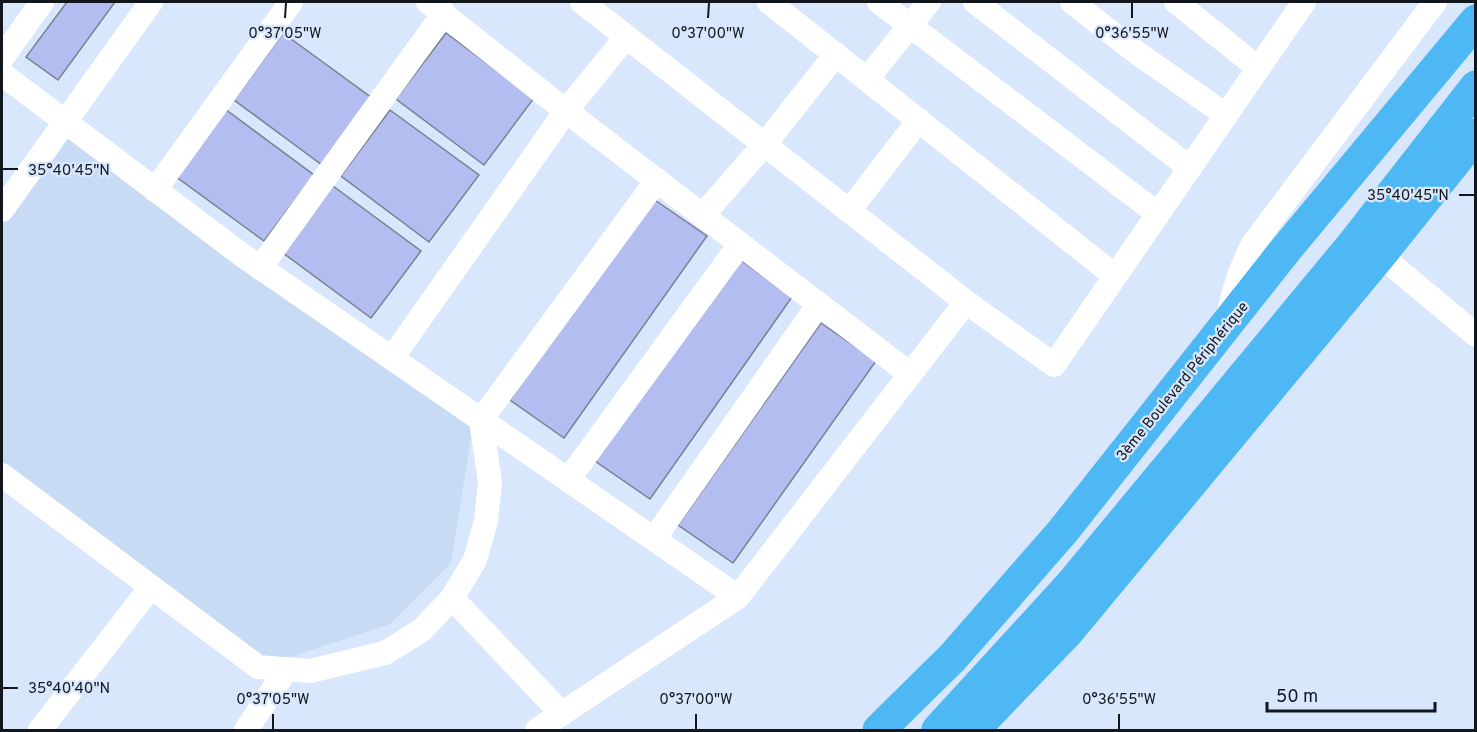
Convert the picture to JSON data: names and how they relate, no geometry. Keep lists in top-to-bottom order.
{
  "streets": {
    "highway": ["3ème Boulevard Périphérique"]
  },
  "scale_bar": "50 m",
  "coordinates": [
    "0°37'05\"W",
    "0°37'00\"W",
    "0°36'55\"W",
    "35°40'45\"N",
    "35°40'40\"N"
  ]
}
